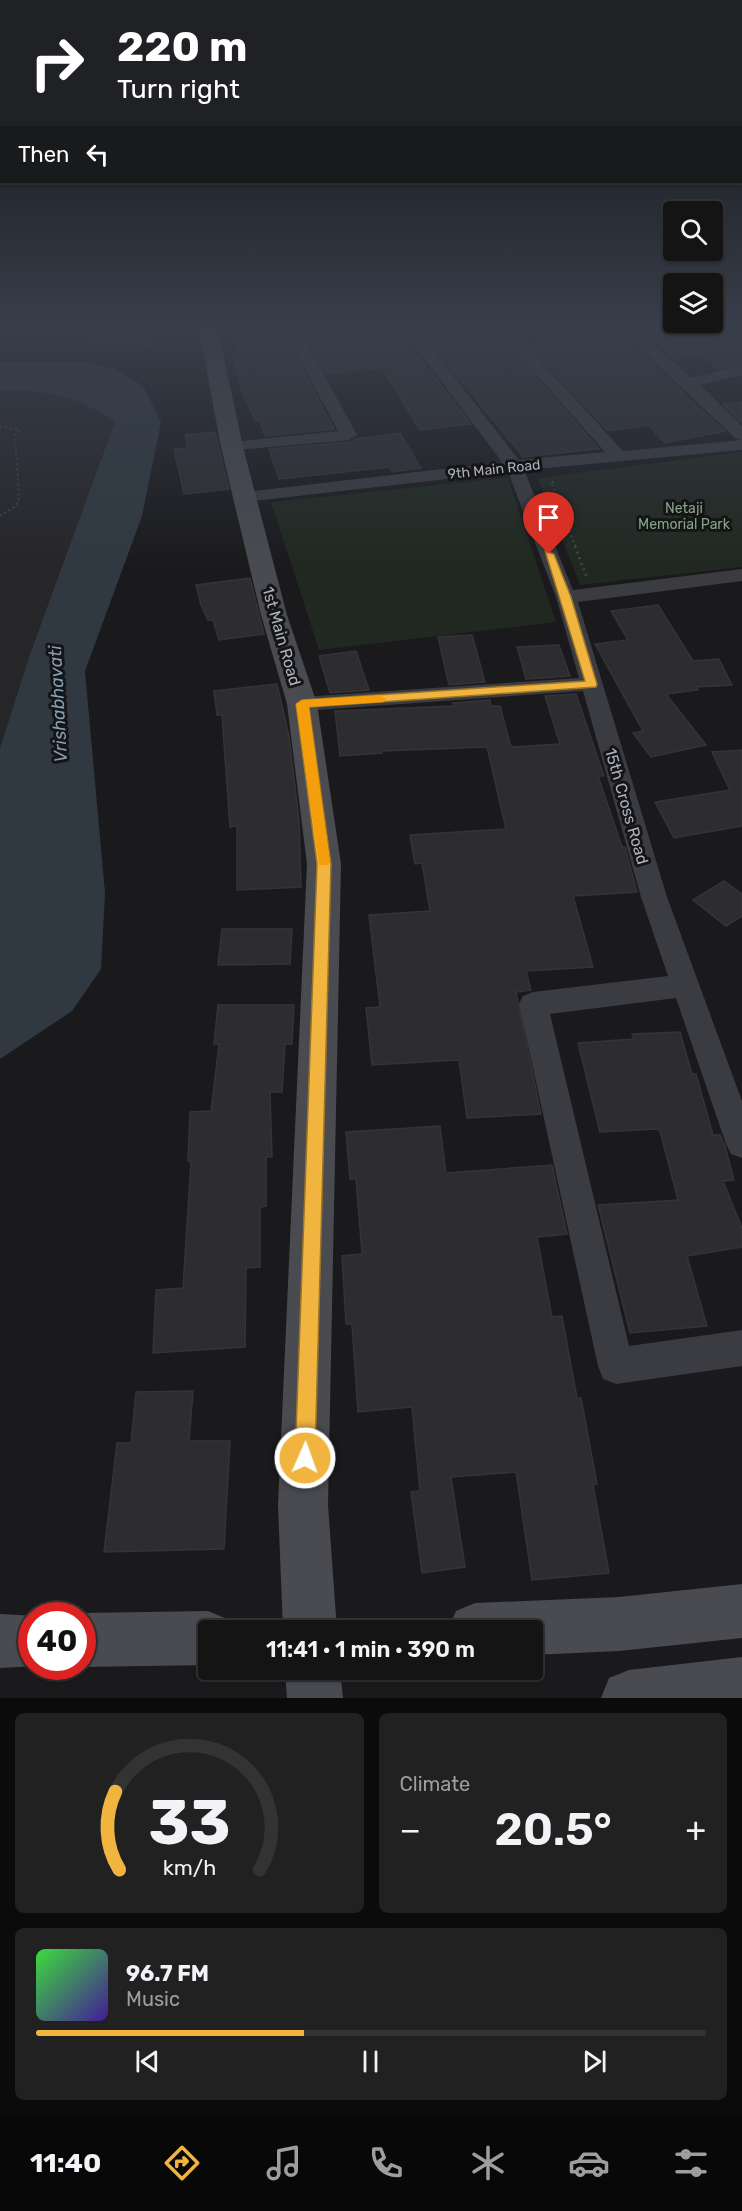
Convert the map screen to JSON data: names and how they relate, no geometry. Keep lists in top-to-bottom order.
{
  "streets": {
    "street": ["9th Main Road", "1st Main Road", "15th Cross Road"]
  },
  "crossings": [
    ["9th Main Road", "1st Main Road"],
    ["9th Main Road", "15th Cross Road"]
  ],
  "water": ["Vrishabhavati"],
  "parks": ["Netaji Memorial Park"],
  "page": {
    "turn": ["220 m", "Turn right"],
    "then": "Then",
    "limit": "40",
    "trip": "11:41 · 1 min · 390 m",
    "tile": "Climate",
    "heat": ["−", "20.5°", "+"],
    "song": ["96.7 FM", "Music"],
    "tabs": "11:40",
    "gauge": ["33", "km/h"]
  }
}
